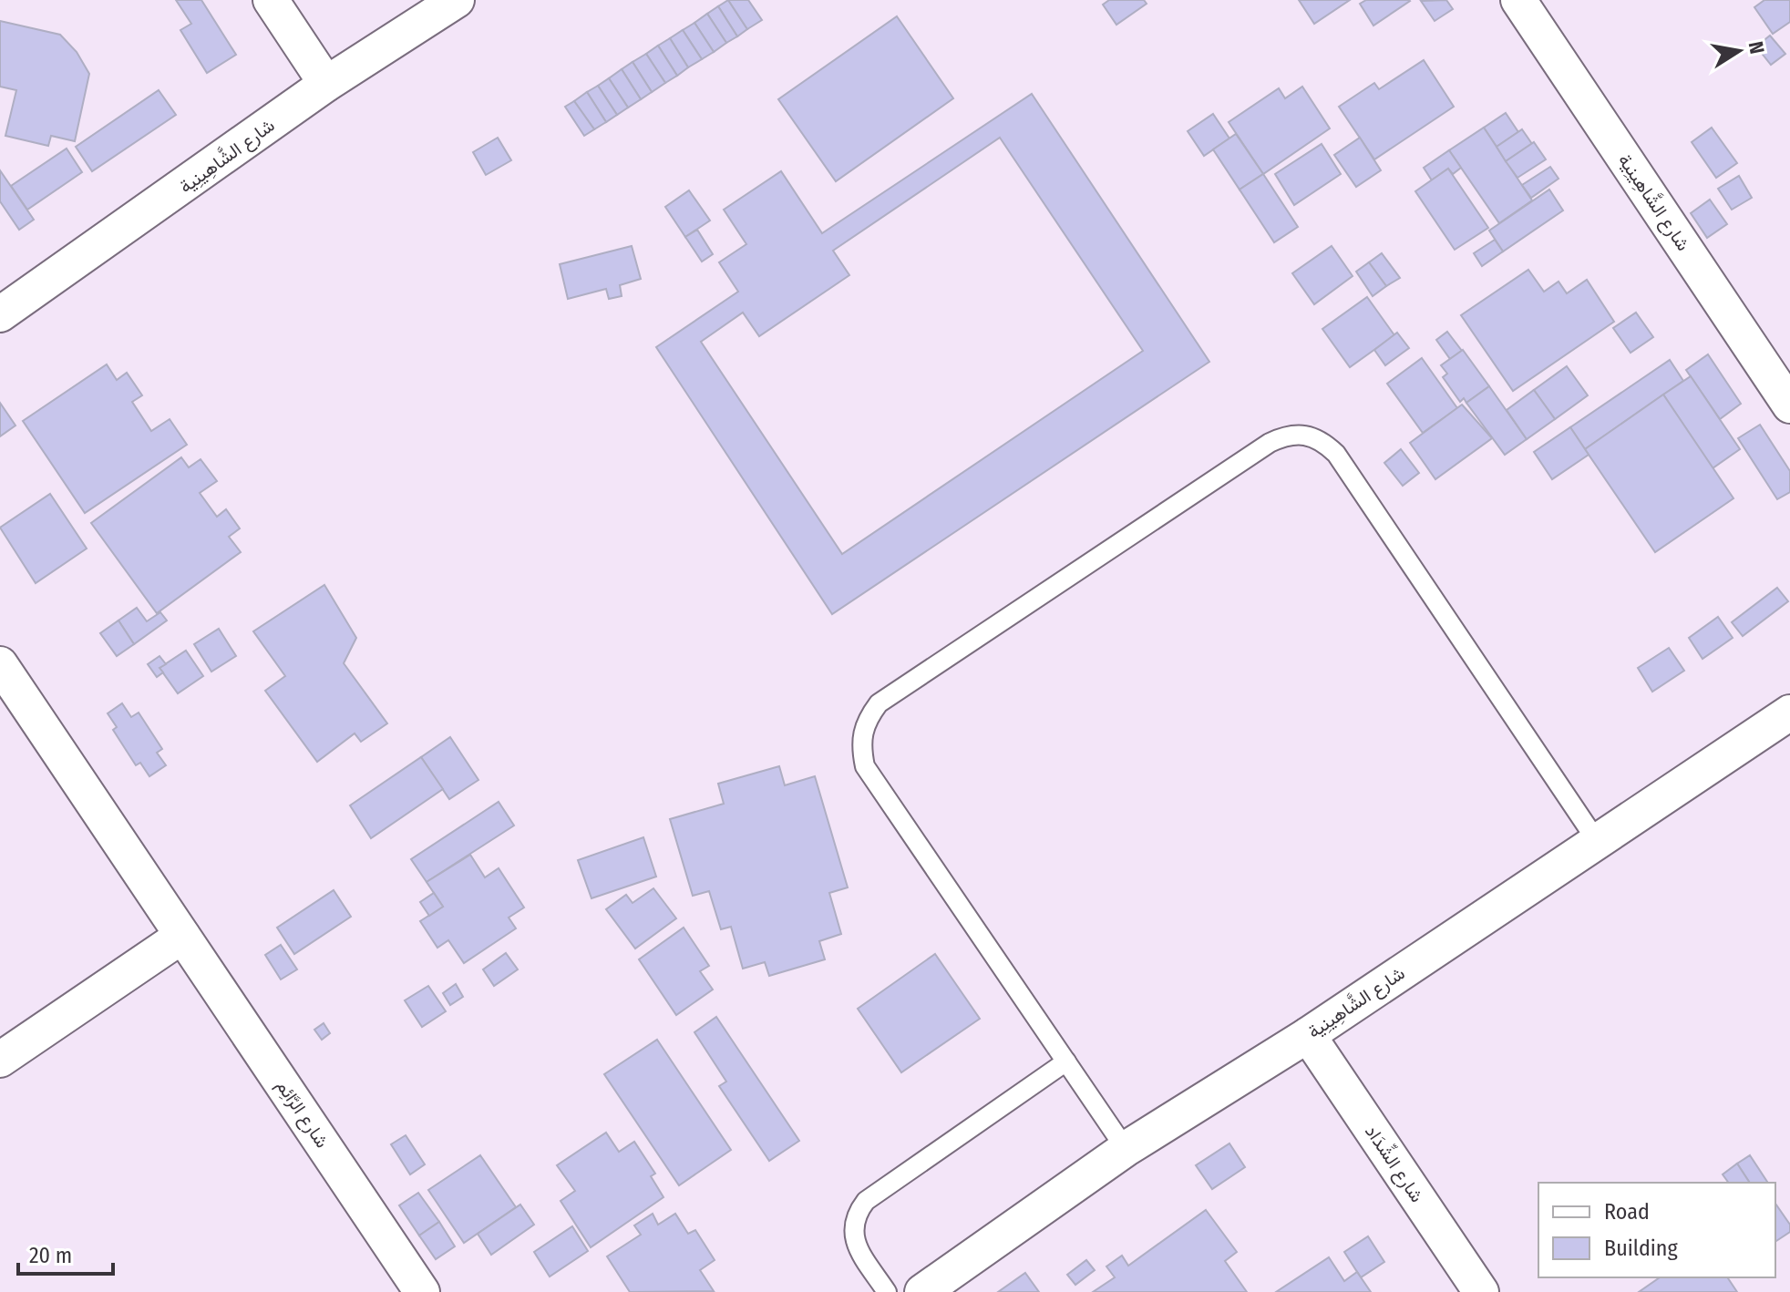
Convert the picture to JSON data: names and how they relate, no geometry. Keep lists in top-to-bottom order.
{
  "streets": {
    "street": ["شارع الشَّاهِينِية", "شارع الرَّائِم", "شارع الشِّدَاد"]
  },
  "crossings": [
    ["شارع الشَّاهِينِية", "شارع الشِّدَاد"]
  ],
  "legend": ["Road", "Building"],
  "scale_bar": "20 m",
  "north": "right"
}
